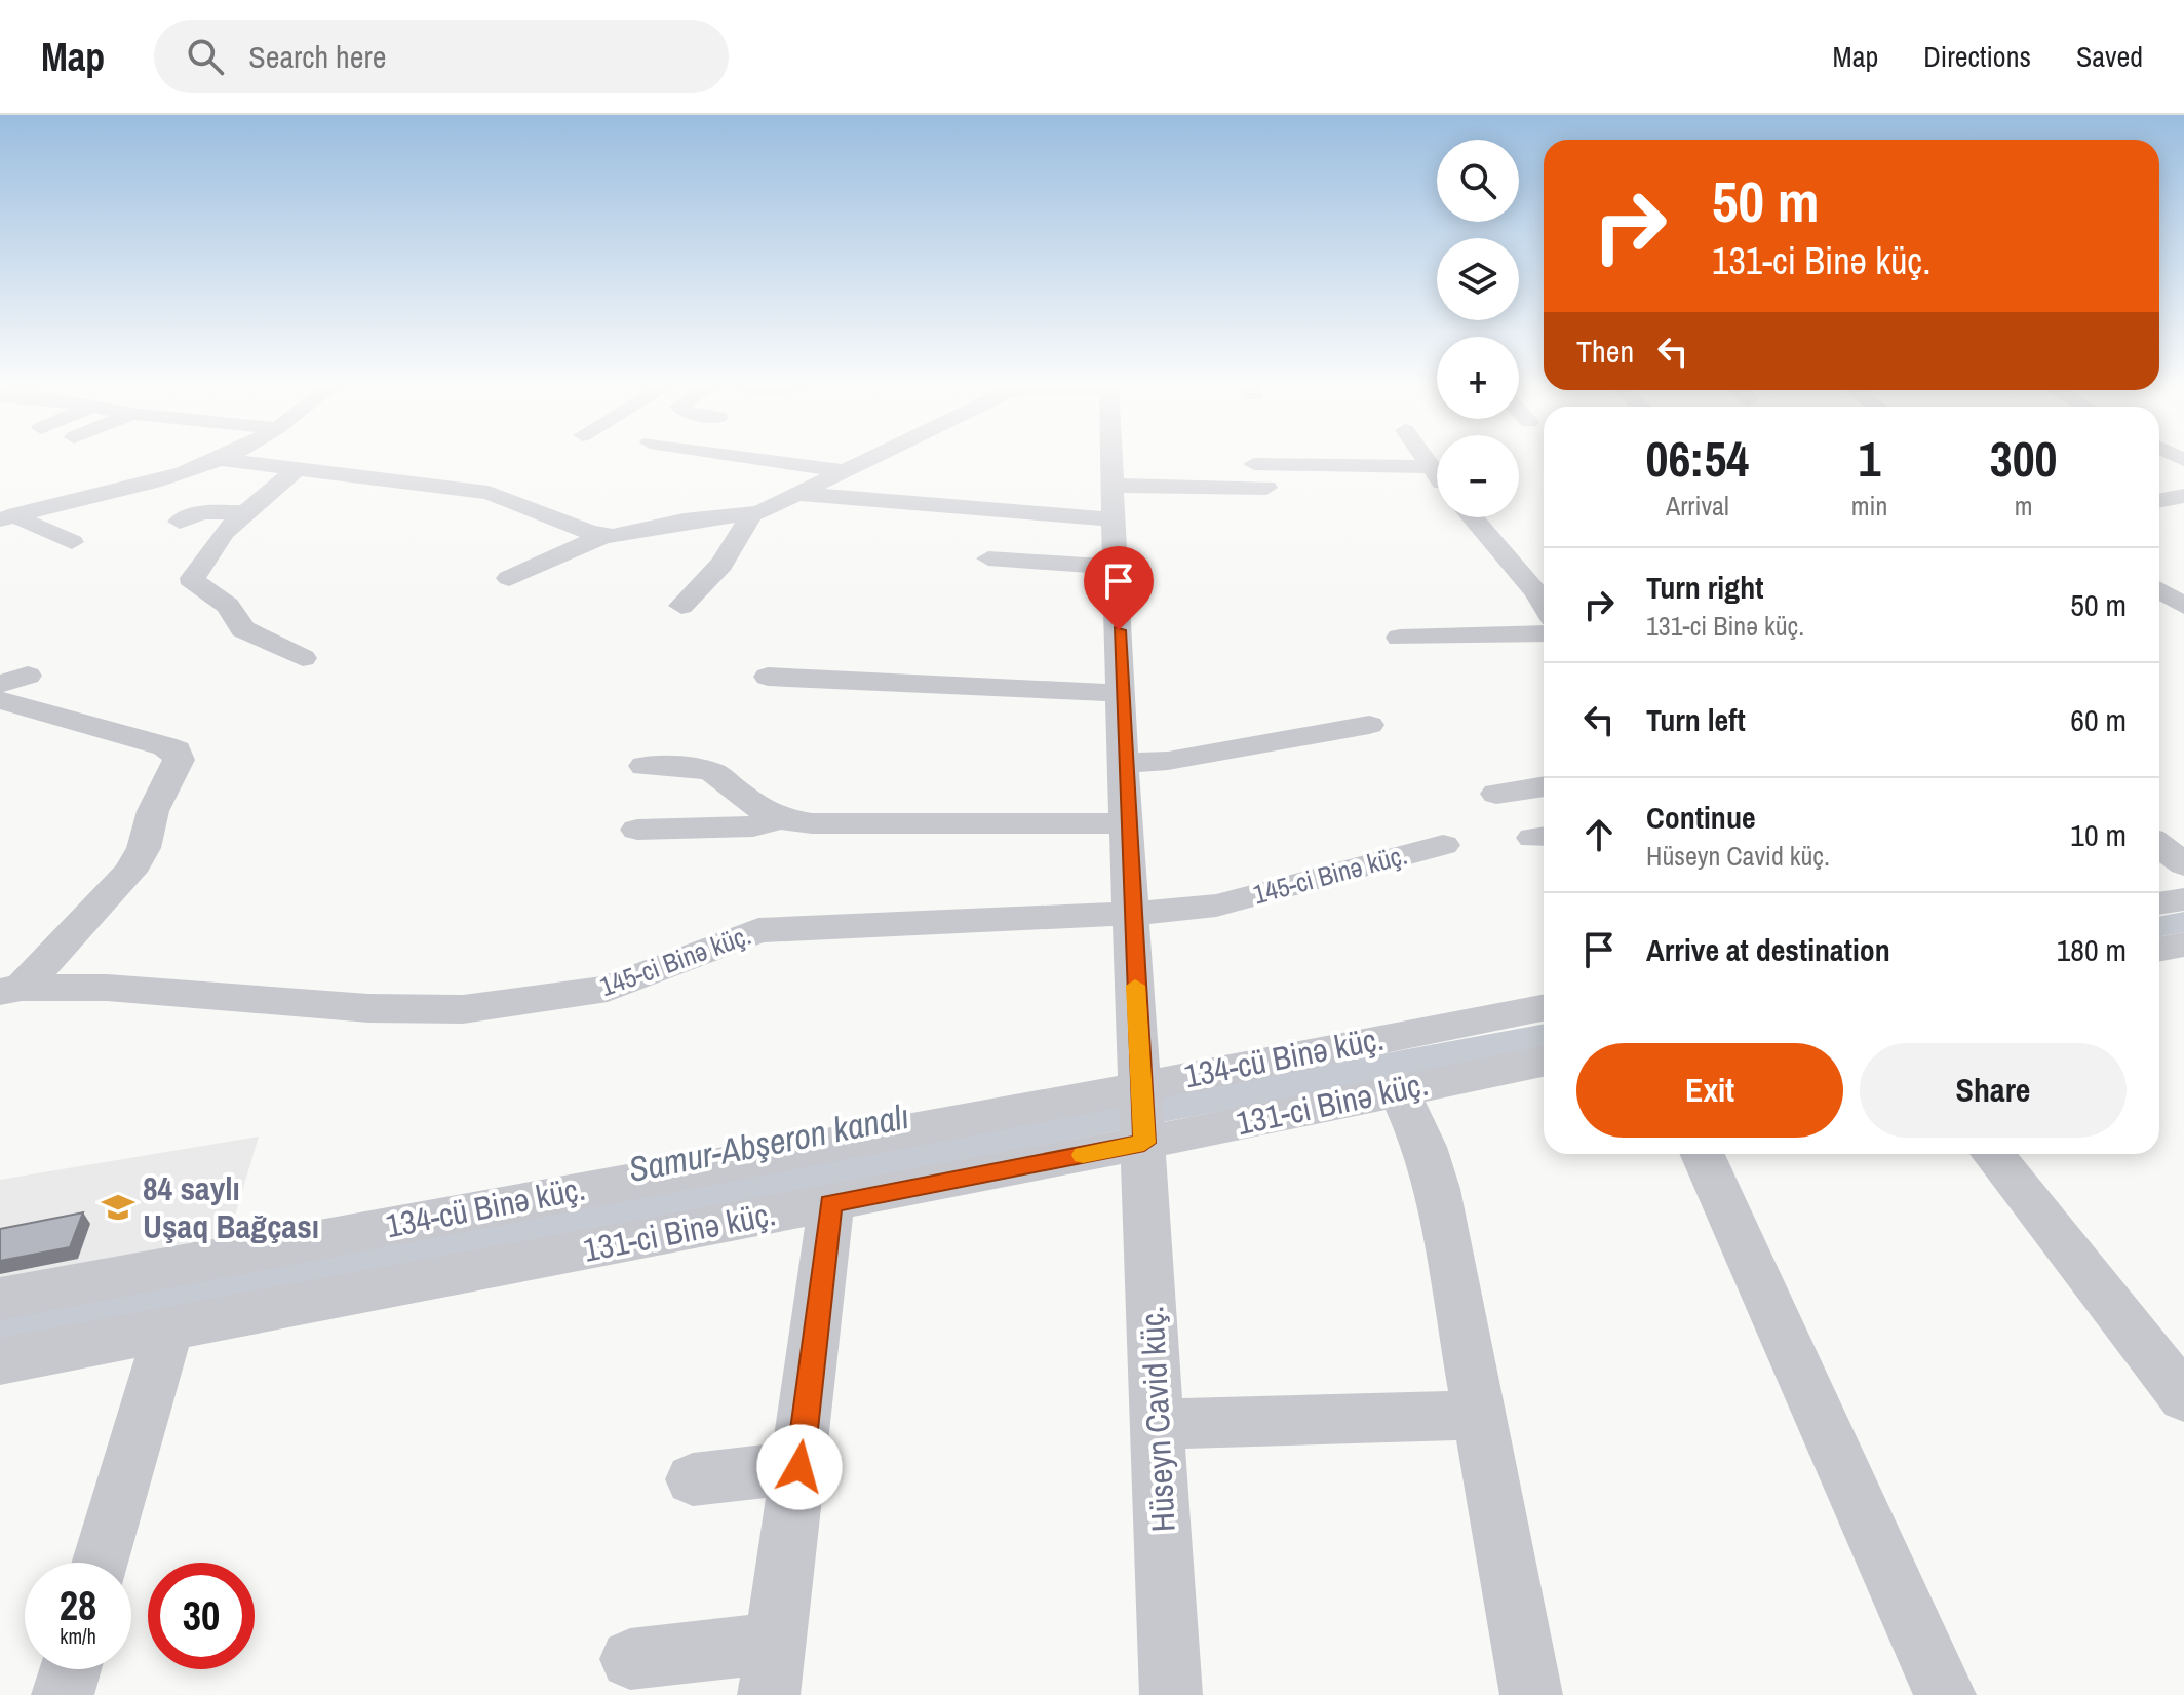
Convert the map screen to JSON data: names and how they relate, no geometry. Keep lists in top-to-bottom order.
{
  "streets": {
    "street": [
      "145-ci Binə küç.",
      "134-cü Binə küç.",
      "131-ci Binə küç.",
      "Hüseyn Cavid küç."
    ]
  },
  "crossings": [
    ["134-cü Binə küç.", "Hüseyn Cavid küç."],
    ["131-ci Binə küç.", "Hüseyn Cavid küç."]
  ],
  "water": ["Samur-Abşeron kanalı"],
  "places": {
    "school or university": ["84 saylı Uşaq Bağçası"]
  },
  "page": {
    "header": "Map",
    "search": "Search here",
    "nav": ["Map", "Directions", "Saved"],
    "map_buttons": ["+", "−"],
    "turn": ["50 m", "131-ci Binə küç."],
    "then": "Then",
    "eta": [
      "06:54",
      "Arrival",
      "1",
      "min",
      "300",
      "m"
    ],
    "list": [
      {
        "name": "Turn right",
        "note": "131-ci Binə küç.",
        "value": "50 m"
      },
      {
        "name": "Turn left",
        "value": "60 m"
      },
      {
        "name": "Continue",
        "note": "Hüseyn Cavid küç.",
        "value": "10 m"
      },
      {
        "name": "Arrive at destination",
        "value": "180 m"
      }
    ],
    "buttons": ["Exit", "Share"],
    "speed": "28 km/h",
    "limit": "30"
  }
}
